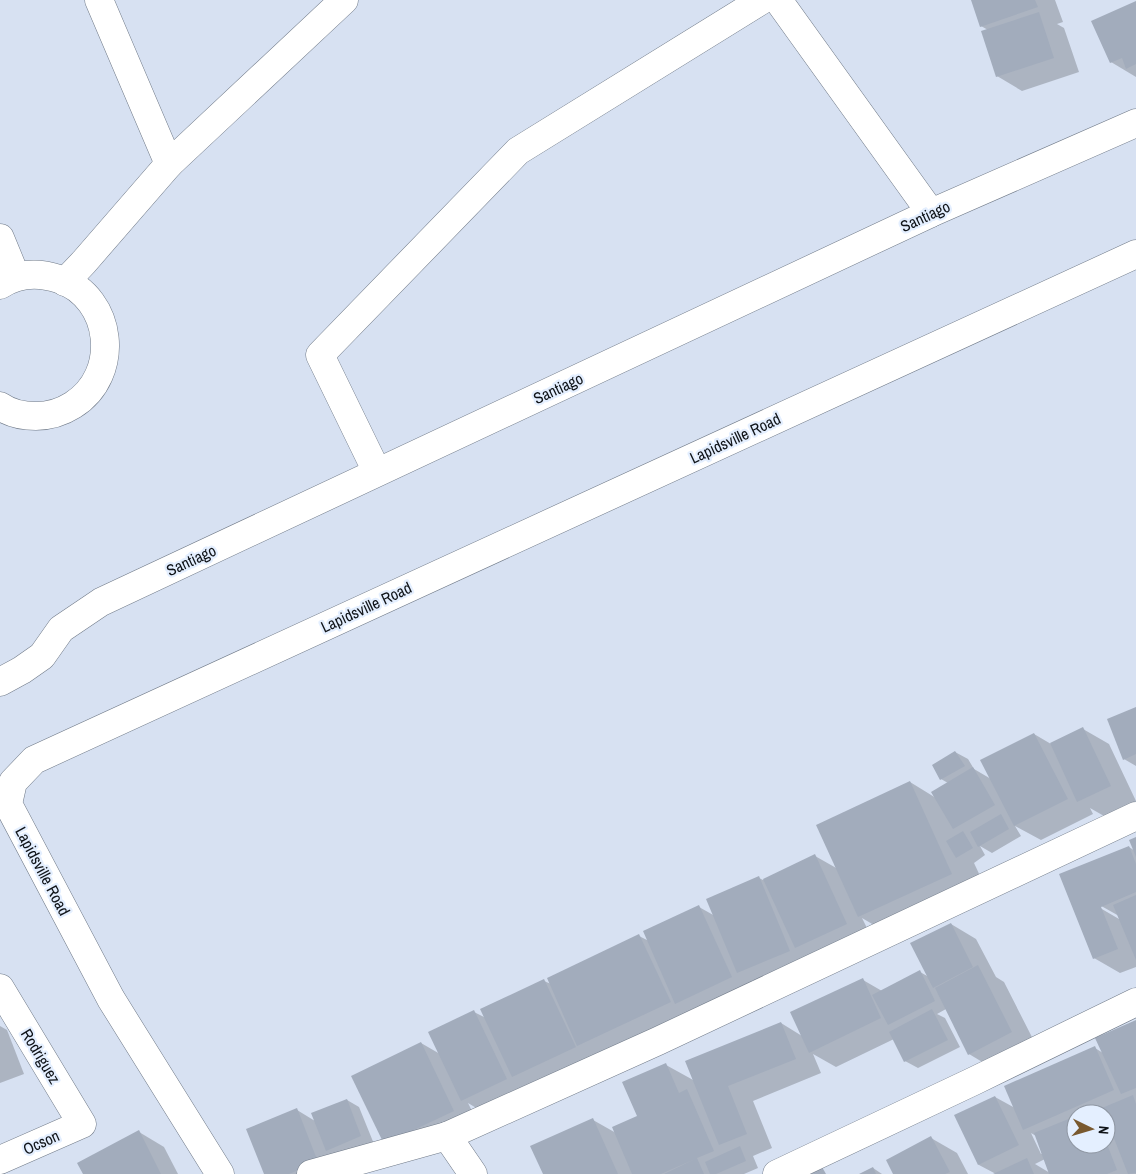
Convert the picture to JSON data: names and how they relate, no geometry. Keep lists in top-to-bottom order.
{
  "streets": {
    "street": [
      "Santiago",
      "Lapidsville Road",
      "Rodriguez",
      "Ocson"
    ]
  },
  "crossings": [
    ["Rodriguez", "Ocson"]
  ],
  "north": "right"
}
